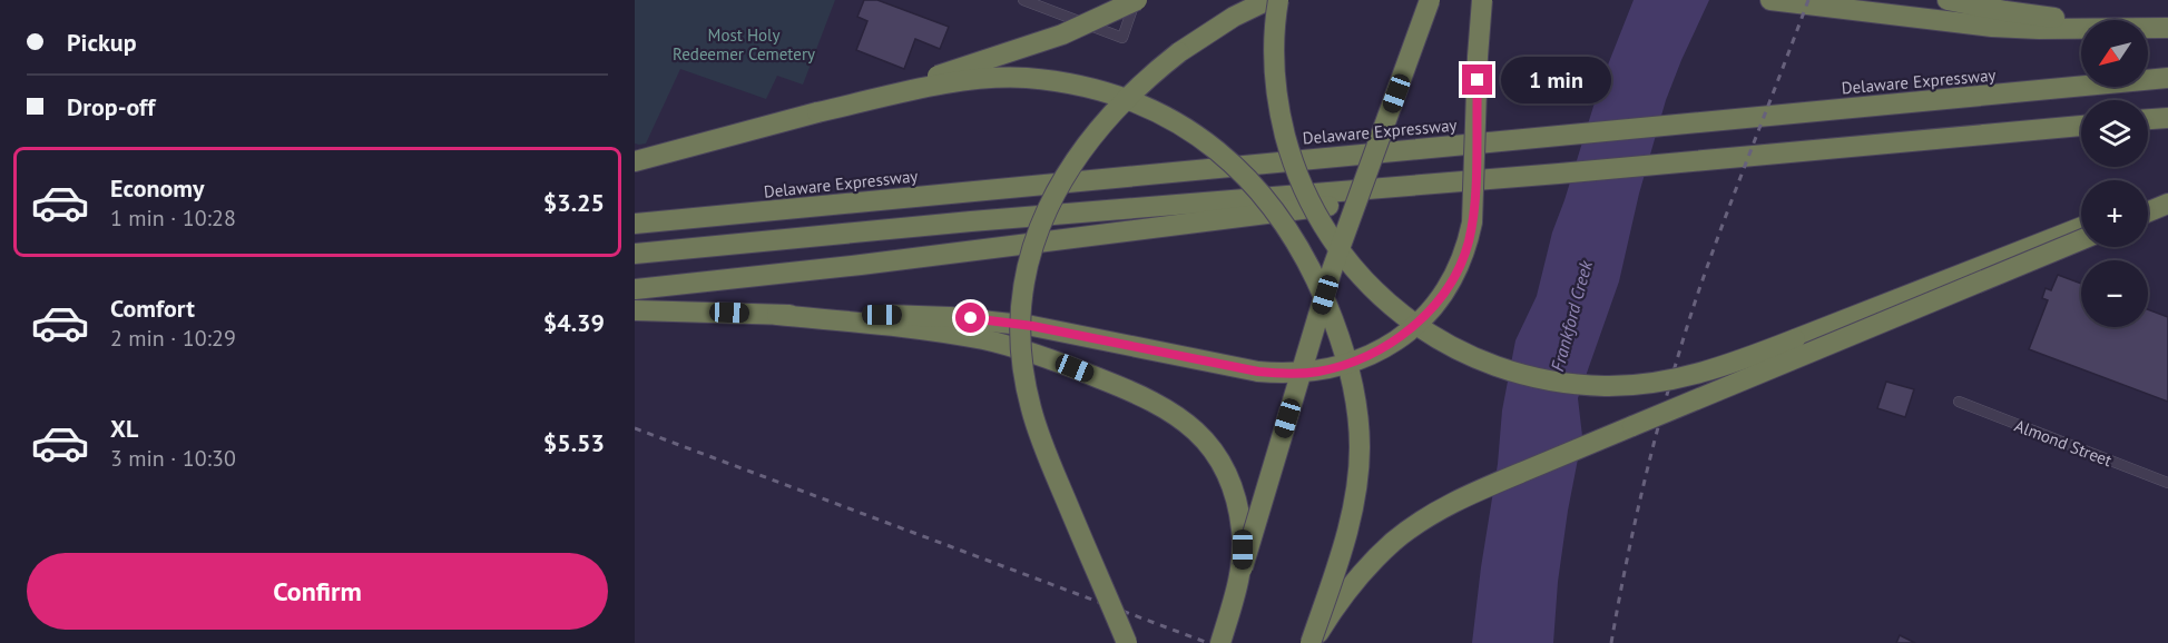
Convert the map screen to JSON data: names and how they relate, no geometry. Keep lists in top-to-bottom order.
{
  "streets": {
    "highway": ["Delaware Expressway"],
    "street": ["Almond Street"]
  },
  "water": ["Frankford Creek"],
  "parks": ["Most Holy Redeemer Cemetery"],
  "north": "bottom left",
  "page": {
    "banner": ["Pickup", "Drop-off"],
    "map_buttons": ["+", "−"],
    "bubble": "1 min",
    "list": [
      {
        "name": "Economy",
        "note": "1 min · 10:28",
        "value": "$3.25"
      },
      {
        "name": "Comfort",
        "note": "2 min · 10:29",
        "value": "$4.39"
      },
      {
        "name": "XL",
        "note": "3 min · 10:30",
        "value": "$5.53"
      }
    ],
    "buttons": "Confirm"
  }
}
